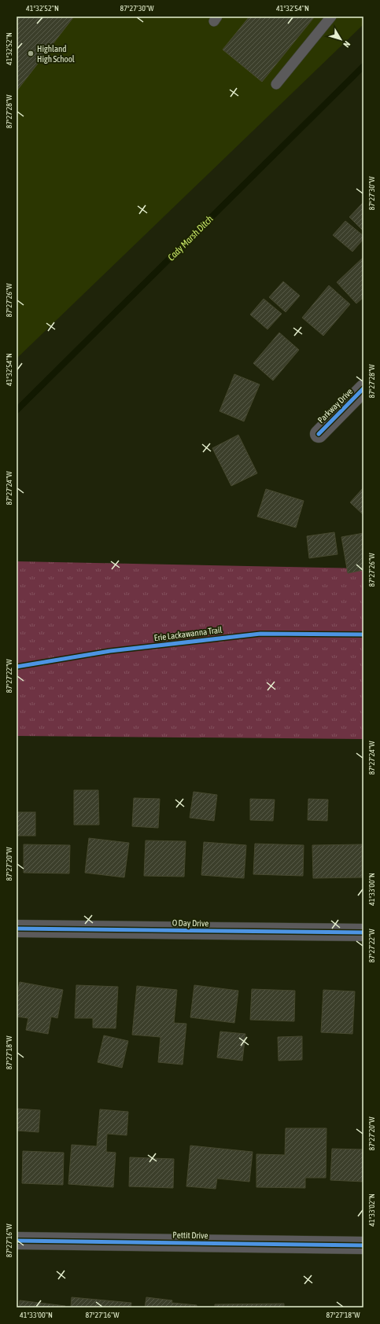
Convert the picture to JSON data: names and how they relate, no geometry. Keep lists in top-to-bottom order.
{
  "streets": {
    "street": ["Parkway Drive", "O Day Drive", "Pettit Drive"],
    "cycle path": ["Erie Lackawanna Trail"]
  },
  "water": ["Cady Marsh Ditch"],
  "places": ["Highland High School"],
  "north": "bottom right",
  "coordinates": [
    "41°32'52\"N",
    "87°27'30\"W",
    "41°32'54\"N",
    "87°27'28\"W",
    "87°27'26\"W",
    "87°27'24\"W",
    "87°27'22\"W",
    "87°27'20\"W",
    "41°33'00\"N",
    "87°27'18\"W",
    "41°33'02\"N",
    "87°27'16\"W"
  ]
}
